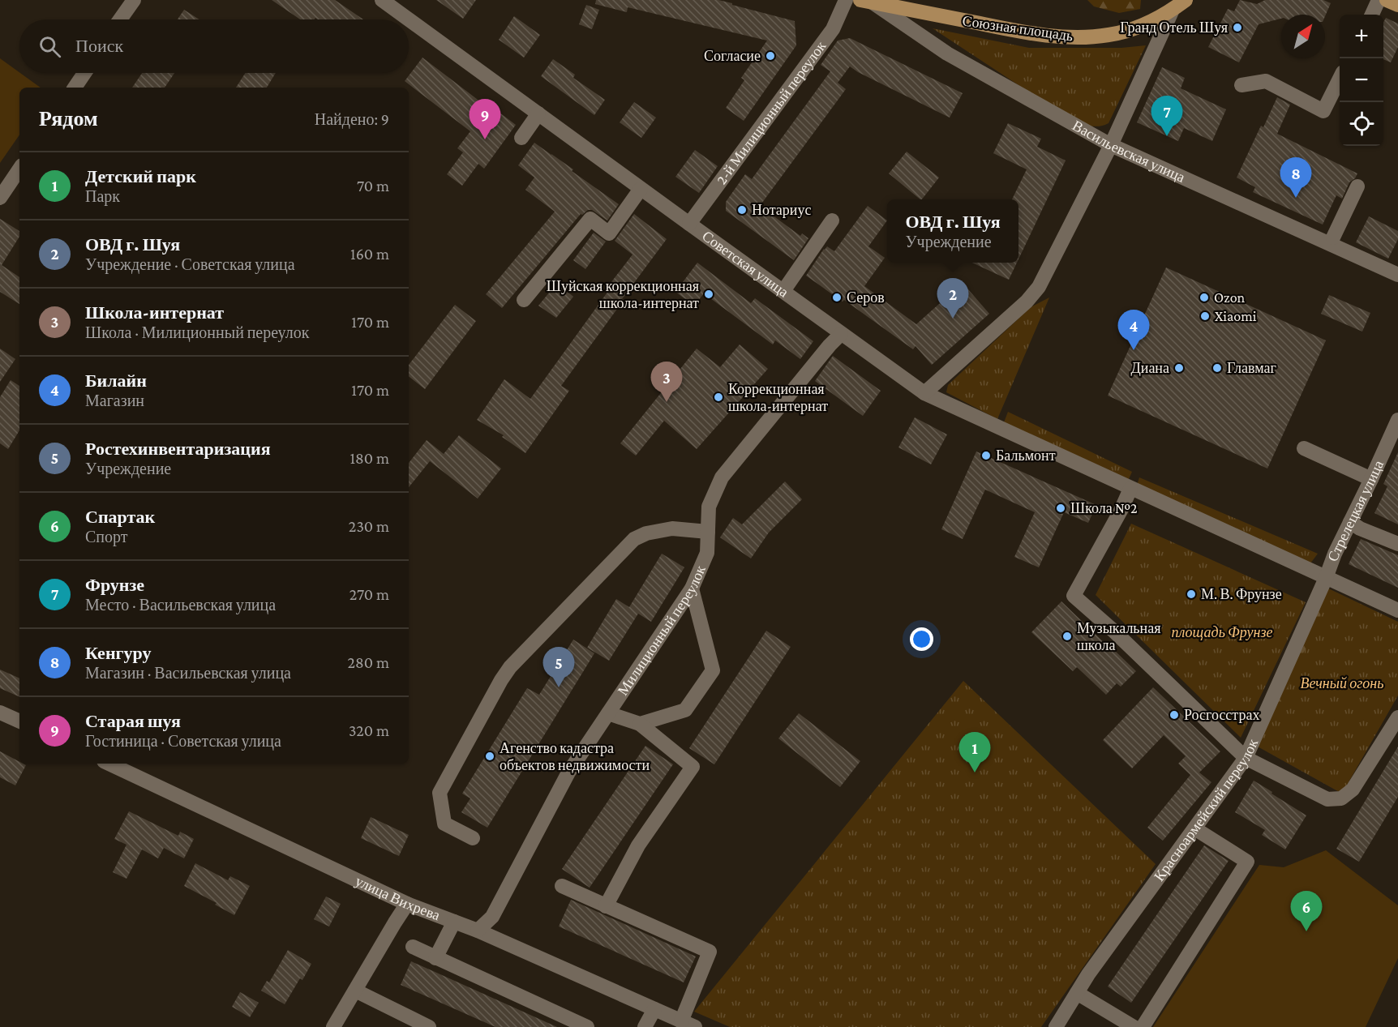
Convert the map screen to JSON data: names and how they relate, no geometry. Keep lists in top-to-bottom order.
{
  "streets": {
    "main road": ["Союзная площадь"],
    "street": [
      "2-й Милиционный переулок",
      "Васильевская улица",
      "Советская улица",
      "Стрелецкая улица",
      "Милиционный переулок",
      "Красноармейский переулок",
      "улица Вихрева"
    ]
  },
  "crossings": [
    ["Союзная площадь", "Васильевская улица"],
    ["2-й Милиционный переулок", "Советская улица"],
    ["Советская улица", "Милиционный переулок"],
    ["Стрелецкая улица", "Красноармейский переулок"],
    ["Милиционный переулок", "улица Вихрева"]
  ],
  "parks": ["площадь Фрунзе", "Вечный огонь"],
  "places": [
    "Гранд Отель Шуя",
    "Согласие",
    "Нотариус",
    "Шуйская коррекционная школа-интернат",
    "Серов",
    "Ozon",
    "Xiaomi",
    "Диана",
    "Главмаг",
    "Коррекционная школа-интернат",
    "Бальмонт",
    "Школа №2",
    "М. В. Фрунзе",
    "Музыкальная школа",
    "Росгосстрах",
    "Агенство кадастра объектов недвижимости"
  ],
  "north": "top right",
  "page": {
    "map_buttons": ["+", "−"],
    "search": "Поиск",
    "heading": ["Рядом", "Найдено: 9"],
    "pins": [
      "7",
      "9",
      "8",
      "2",
      "4",
      "3",
      "5",
      "1",
      "6"
    ],
    "list": [
      {
        "mark": "1",
        "name": "Детский парк",
        "note": "Парк",
        "value": "70 m"
      },
      {
        "mark": "2",
        "name": "ОВД г. Шуя",
        "note": "Учреждение · Советская улица",
        "value": "160 m"
      },
      {
        "mark": "3",
        "name": "Школа-интернат",
        "note": "Школа · Милиционный переулок",
        "value": "170 m"
      },
      {
        "mark": "4",
        "name": "Билайн",
        "note": "Магазин",
        "value": "170 m"
      },
      {
        "mark": "5",
        "name": "Ростехинвентаризация",
        "note": "Учреждение",
        "value": "180 m"
      },
      {
        "mark": "6",
        "name": "Спартак",
        "note": "Спорт",
        "value": "230 m"
      },
      {
        "mark": "7",
        "name": "Фрунзе",
        "note": "Место · Васильевская улица",
        "value": "270 m"
      },
      {
        "mark": "8",
        "name": "Кенгуру",
        "note": "Магазин · Васильевская улица",
        "value": "280 m"
      },
      {
        "mark": "9",
        "name": "Старая шуя",
        "note": "Гостиница · Советская улица",
        "value": "320 m"
      }
    ],
    "popup": ["ОВД г. Шуя", "Учреждение"]
  }
}
